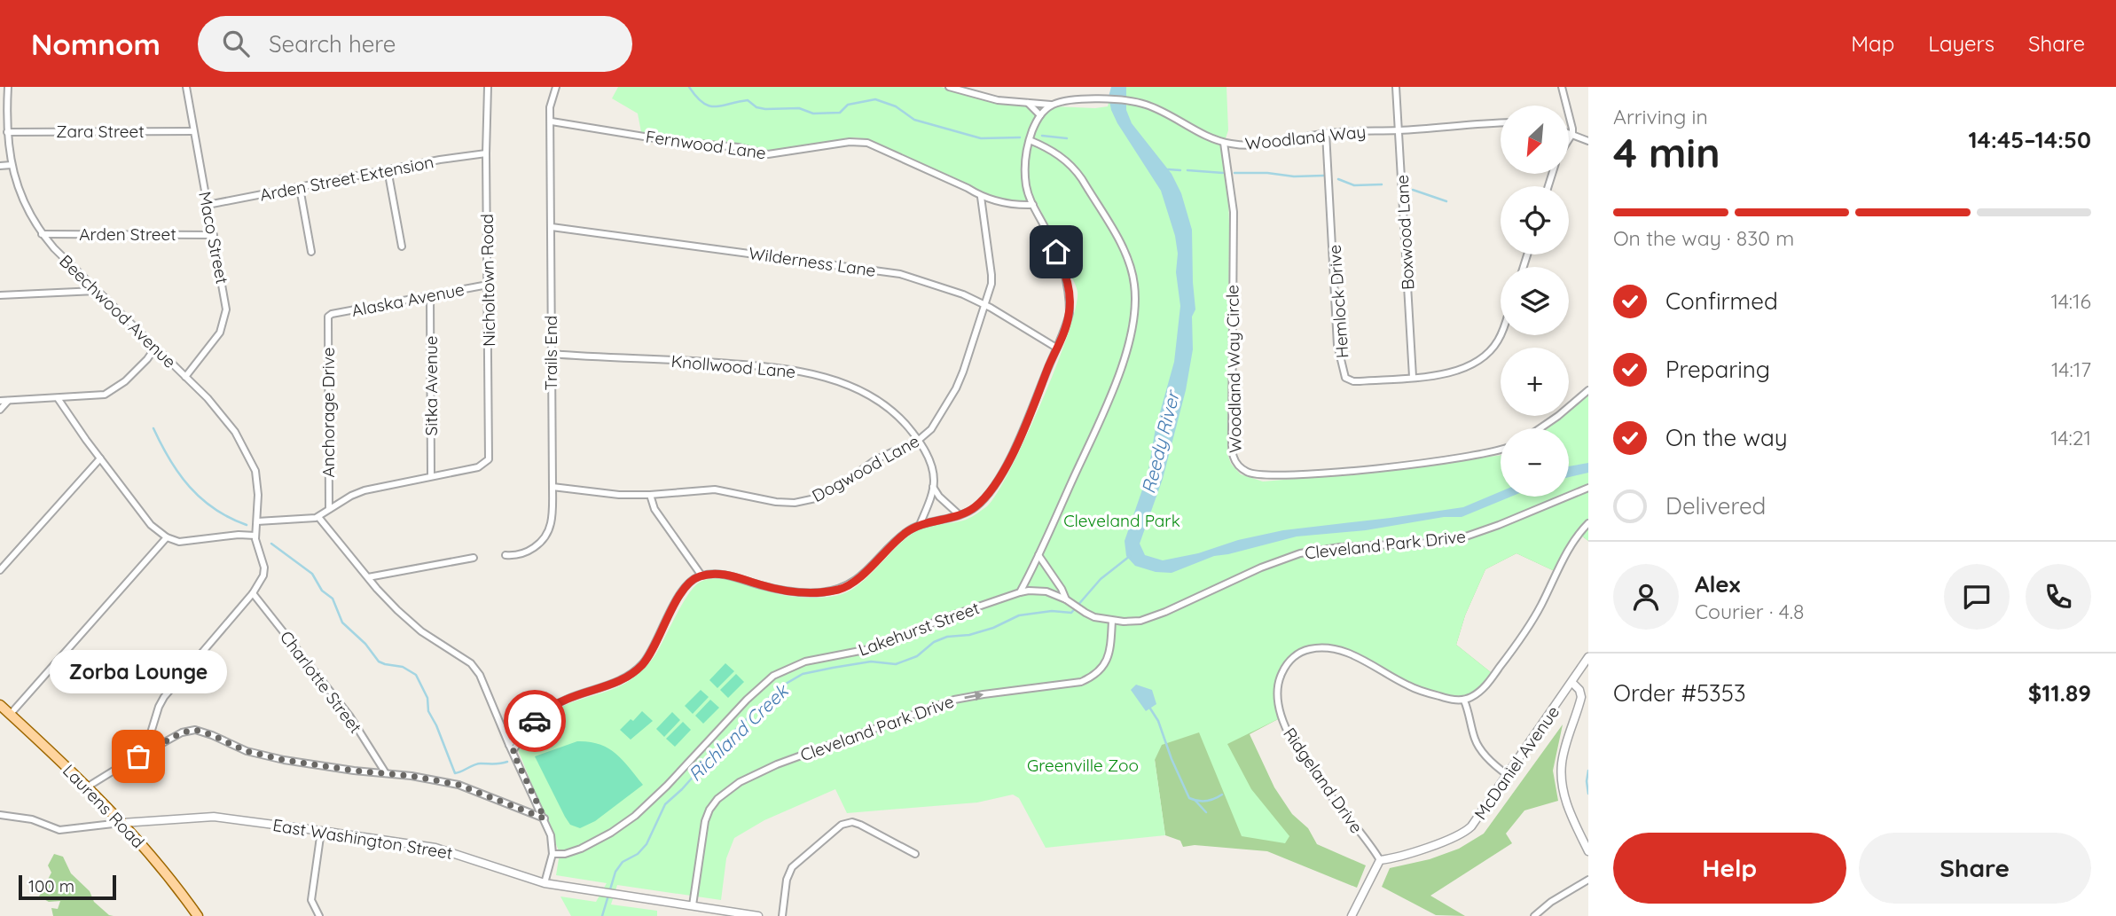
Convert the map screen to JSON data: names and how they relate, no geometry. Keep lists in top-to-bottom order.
{
  "streets": {
    "main road": ["Laurens Road"],
    "street": [
      "Zara Street",
      "Woodland Way",
      "Fernwood Lane",
      "Arden Street Extension",
      "Boxwood Lane",
      "Arden Street",
      "Maco Street",
      "Wilderness Lane",
      "Nicholtown Road",
      "Alaska Avenue",
      "Hemlock Drive",
      "Beechwood Avenue",
      "Trails End",
      "Knollwood Lane",
      "Woodland Way Circle",
      "Sitka Avenue",
      "Anchorage Drive",
      "Dogwood Lane",
      "Cleveland Park Drive",
      "Lakehurst Street",
      "Charlotte Street",
      "McDaniel Avenue",
      "Ridgeland Drive",
      "East Washington Street"
    ]
  },
  "crossings": [
    ["Zara Street", "Maco Street"],
    ["Zara Street", "Beechwood Avenue"],
    ["Woodland Way", "Boxwood Lane"],
    ["Woodland Way", "Hemlock Drive"],
    ["Woodland Way", "Woodland Way Circle"],
    ["Fernwood Lane", "Trails End"],
    ["Fernwood Lane", "Dogwood Lane"],
    ["Arden Street Extension", "Maco Street"],
    ["Arden Street Extension", "Nicholtown Road"],
    ["Boxwood Lane", "Hemlock Drive"],
    ["Arden Street", "Maco Street"],
    ["Arden Street", "Beechwood Avenue"],
    ["Maco Street", "Beechwood Avenue"],
    ["Wilderness Lane", "Trails End"],
    ["Wilderness Lane", "Dogwood Lane"],
    ["Nicholtown Road", "Alaska Avenue"],
    ["Nicholtown Road", "Sitka Avenue"],
    ["Alaska Avenue", "Sitka Avenue"],
    ["Alaska Avenue", "Anchorage Drive"],
    ["Trails End", "Knollwood Lane"],
    ["Trails End", "Dogwood Lane"],
    ["Knollwood Lane", "Dogwood Lane"],
    ["Cleveland Park Drive", "Lakehurst Street"],
    ["Cleveland Park Drive", "East Washington Street"],
    ["McDaniel Avenue", "Ridgeland Drive"],
    ["Laurens Road", "East Washington Street"]
  ],
  "one_way": ["Cleveland Park Drive"],
  "water": ["Reedy River", "Richland Creek"],
  "parks": ["Cleveland Park", "Greenville Zoo"],
  "places": ["Zorba Lounge"],
  "scale_bar": "100 m",
  "north": "bottom left",
  "page": {
    "header": "Nomnom",
    "search": "Search here",
    "nav": ["Map", "Layers", "Share"],
    "heading": ["4 min", "Arriving in", "14:45–14:50"],
    "panel": [
      "Alex",
      "Courier · 4.8",
      "Order #5353",
      "$11.89"
    ],
    "map_buttons": ["+", "−"],
    "bar": "On the way · 830 m",
    "list": [
      ["Confirmed", "14:16"],
      ["Preparing", "14:17"],
      ["On the way", "14:21"],
      "Delivered"
    ],
    "bubble": "Zorba Lounge",
    "buttons": ["Help", "Share"],
    "scale": "100 m"
  }
}
